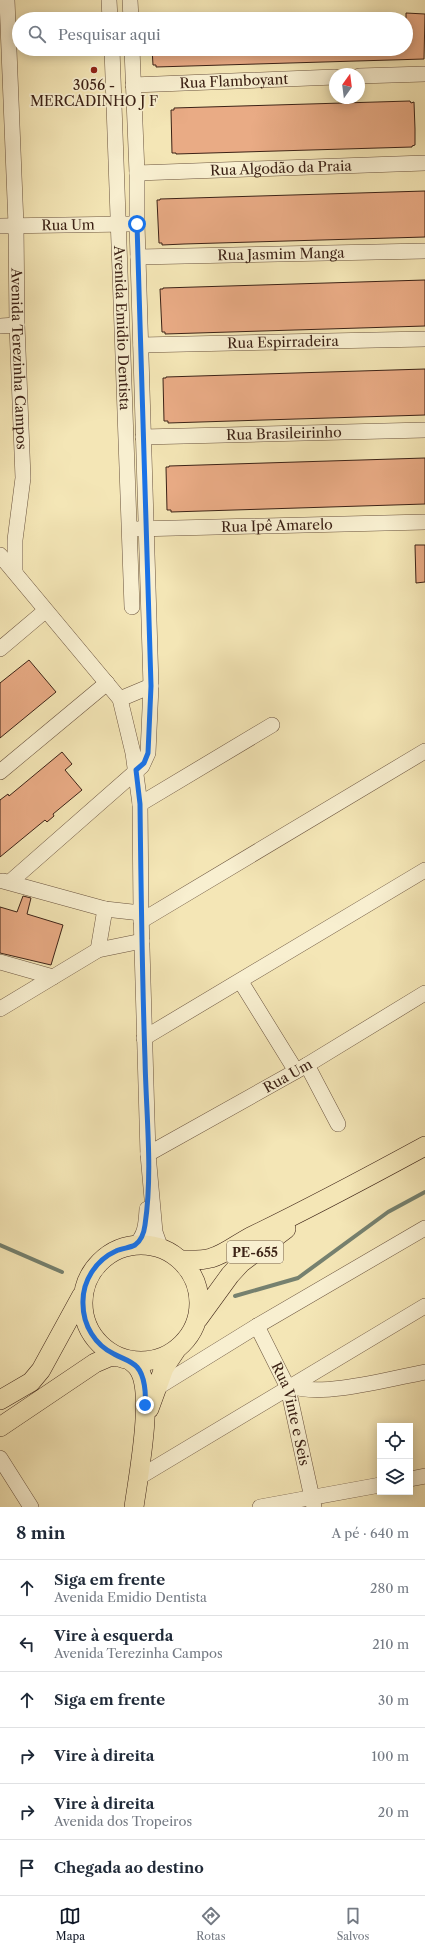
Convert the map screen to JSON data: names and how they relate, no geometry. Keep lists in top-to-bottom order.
{
  "streets": {
    "main road": ["PE-655"],
    "street": [
      "Rua Flamboyant",
      "Rua Algodão da Praia",
      "Rua Um",
      "Rua Jasmim Manga",
      "Avenida Emidio Dentista",
      "Rua Espirradeira",
      "Avenida Terezinha Campos",
      "Rua Brasileirinho",
      "Rua Ipê Amarelo",
      "Rua Vinte e Seis"
    ]
  },
  "crossings": [
    ["Rua Flamboyant", "Avenida Emidio Dentista"],
    ["Rua Algodão da Praia", "Avenida Emidio Dentista"],
    ["Rua Um", "Avenida Emidio Dentista"],
    ["Rua Um", "Avenida Terezinha Campos"],
    ["Rua Jasmim Manga", "Avenida Emidio Dentista"],
    ["Avenida Emidio Dentista", "Rua Espirradeira"],
    ["Avenida Emidio Dentista", "Rua Brasileirinho"],
    ["Avenida Emidio Dentista", "Rua Ipê Amarelo"]
  ],
  "places": ["3056 - MERCADINHO J F"],
  "north": "top",
  "page": {
    "search": "Pesquisar aqui",
    "heading": ["8 min", "A pé · 640 m"],
    "list": [
      ["Siga em frente", "Avenida Emidio Dentista", "280 m"],
      ["Vire à esquerda", "Avenida Terezinha Campos", "210 m"],
      ["Siga em frente", "30 m"],
      ["Vire à direita", "100 m"],
      ["Vire à direita", "Avenida dos Tropeiros", "20 m"],
      "Chegada ao destino"
    ],
    "nav": ["Mapa", "Rotas", "Salvos"]
  }
}
